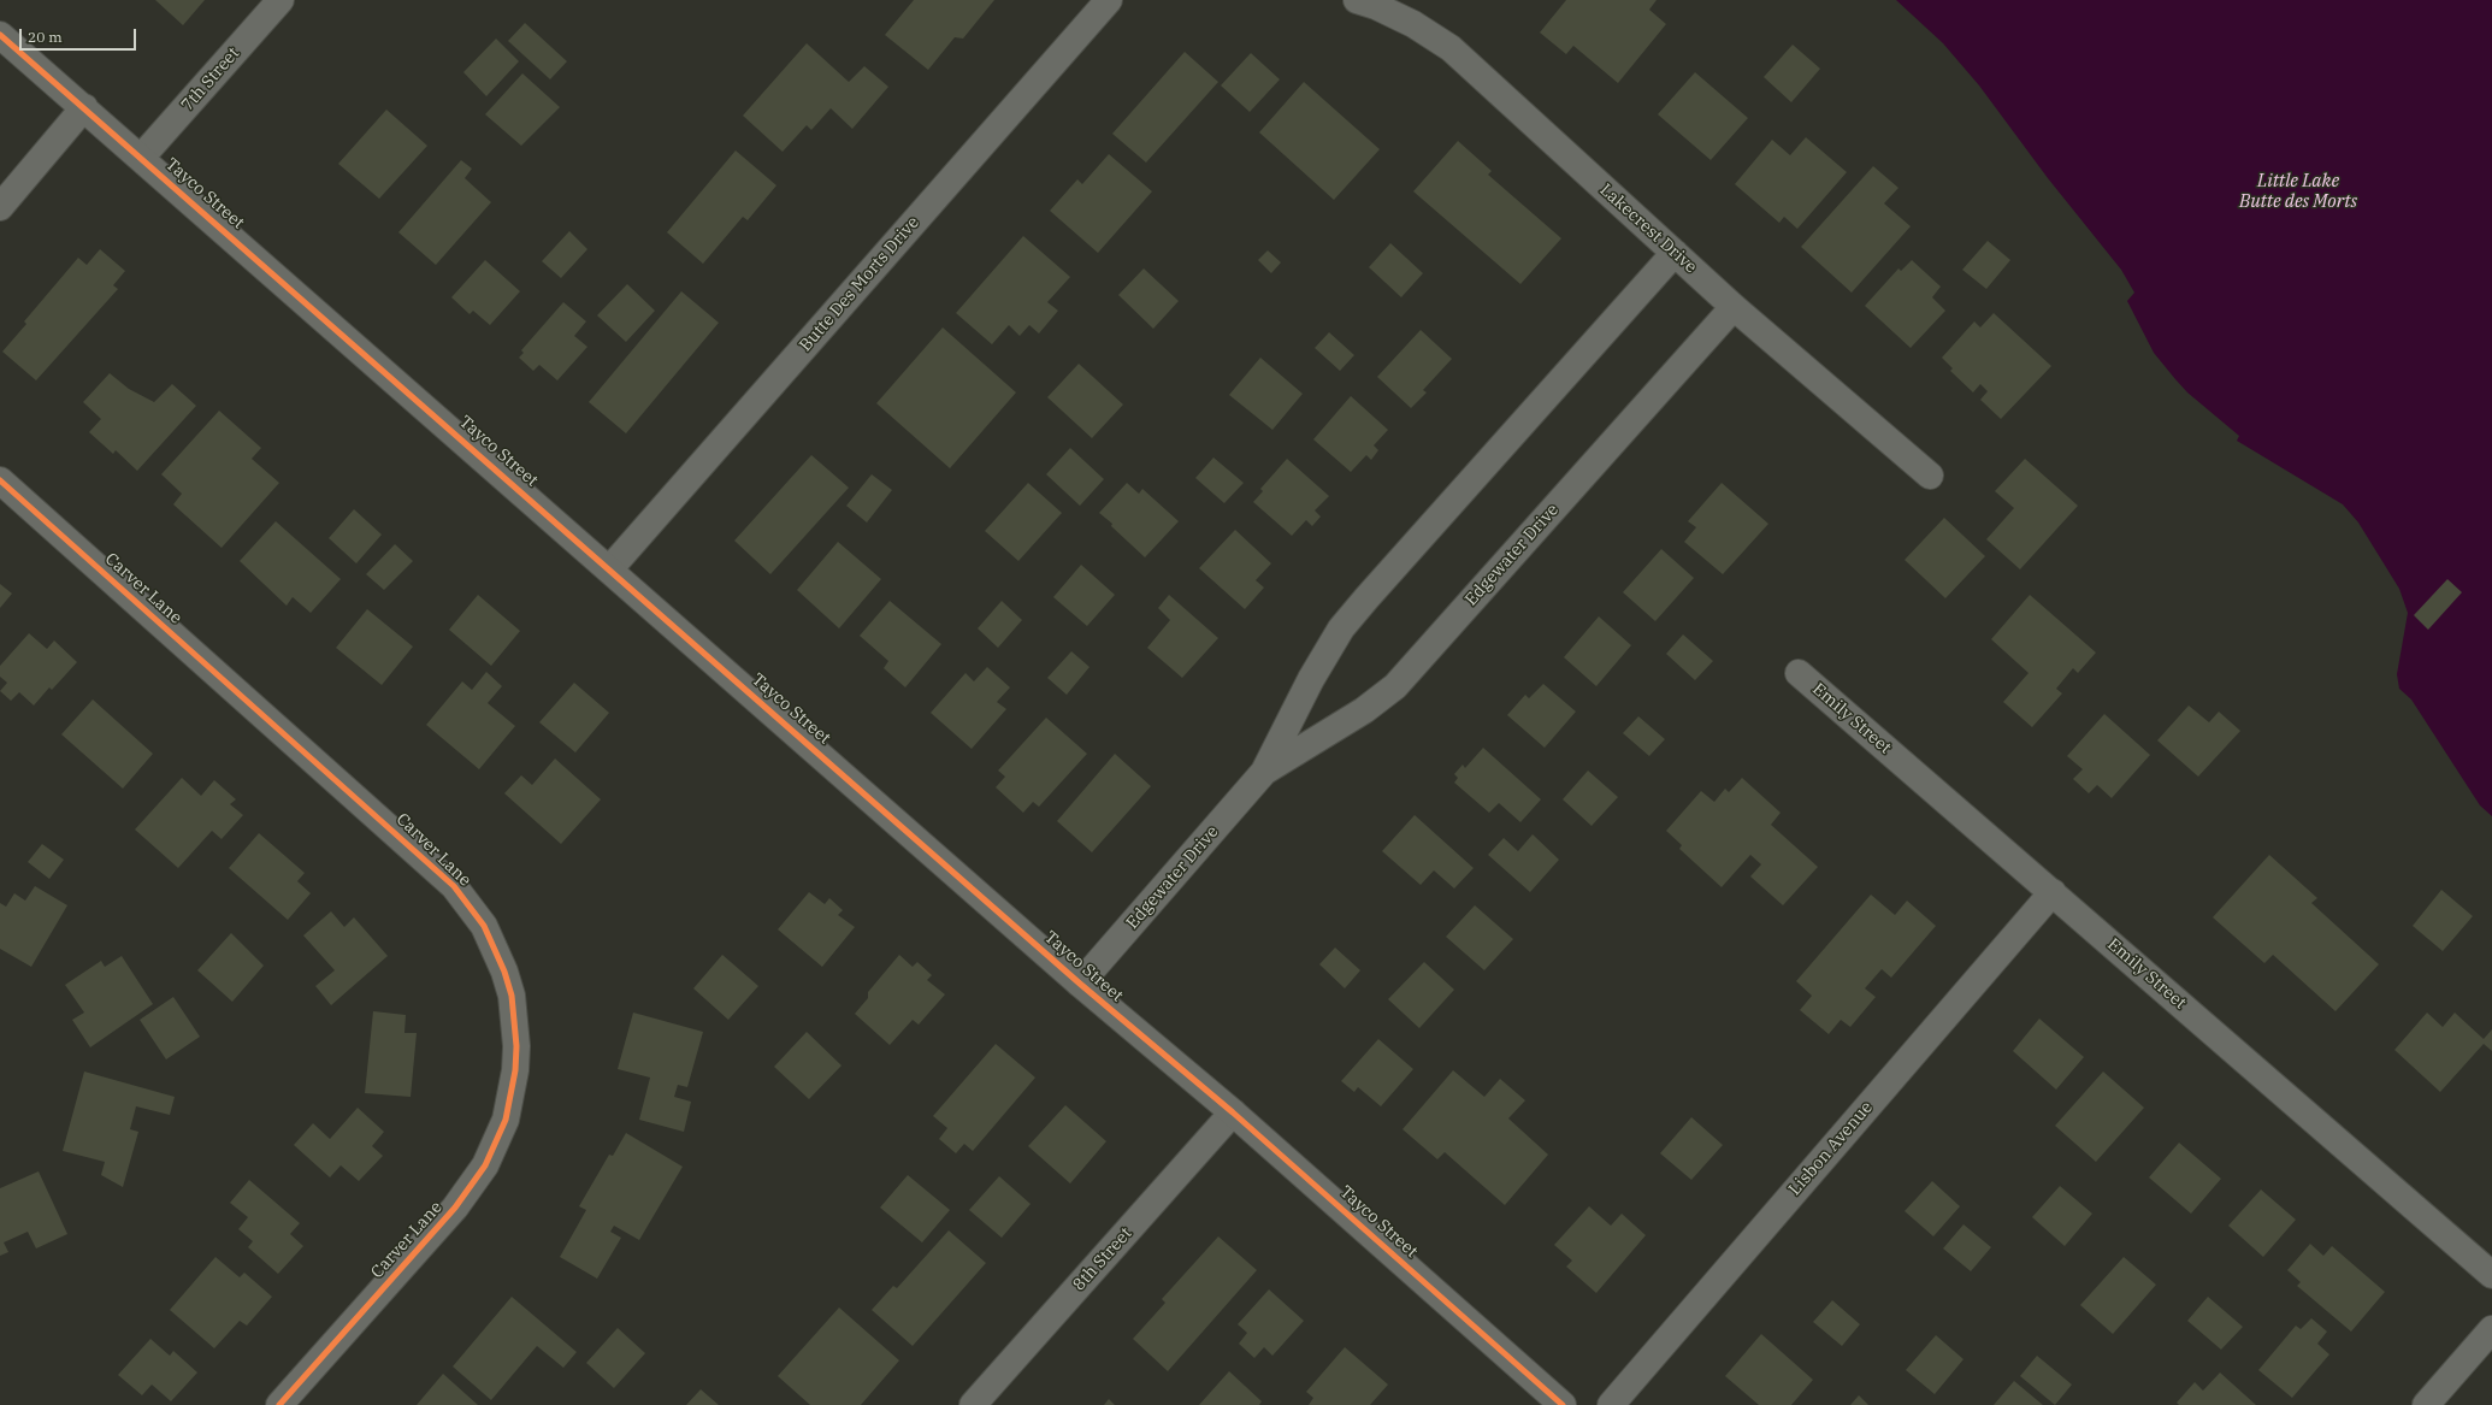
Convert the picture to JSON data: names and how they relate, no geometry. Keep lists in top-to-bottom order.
{
  "streets": {
    "street": [
      "7th Street",
      "Tayco Street",
      "Lakecrest Drive",
      "Butte Des Morts Drive",
      "Edgewater Drive",
      "Carver Lane",
      "Emily Street",
      "Lisbon Avenue",
      "8th Street"
    ]
  },
  "crossings": [
    ["7th Street", "Tayco Street"],
    ["Tayco Street", "Butte Des Morts Drive"],
    ["Tayco Street", "Edgewater Drive"],
    ["Tayco Street", "8th Street"],
    ["Lakecrest Drive", "Edgewater Drive"],
    ["Emily Street", "Lisbon Avenue"]
  ],
  "water": ["Little Lake Butte des Morts"],
  "scale_bar": "20 m"
}
